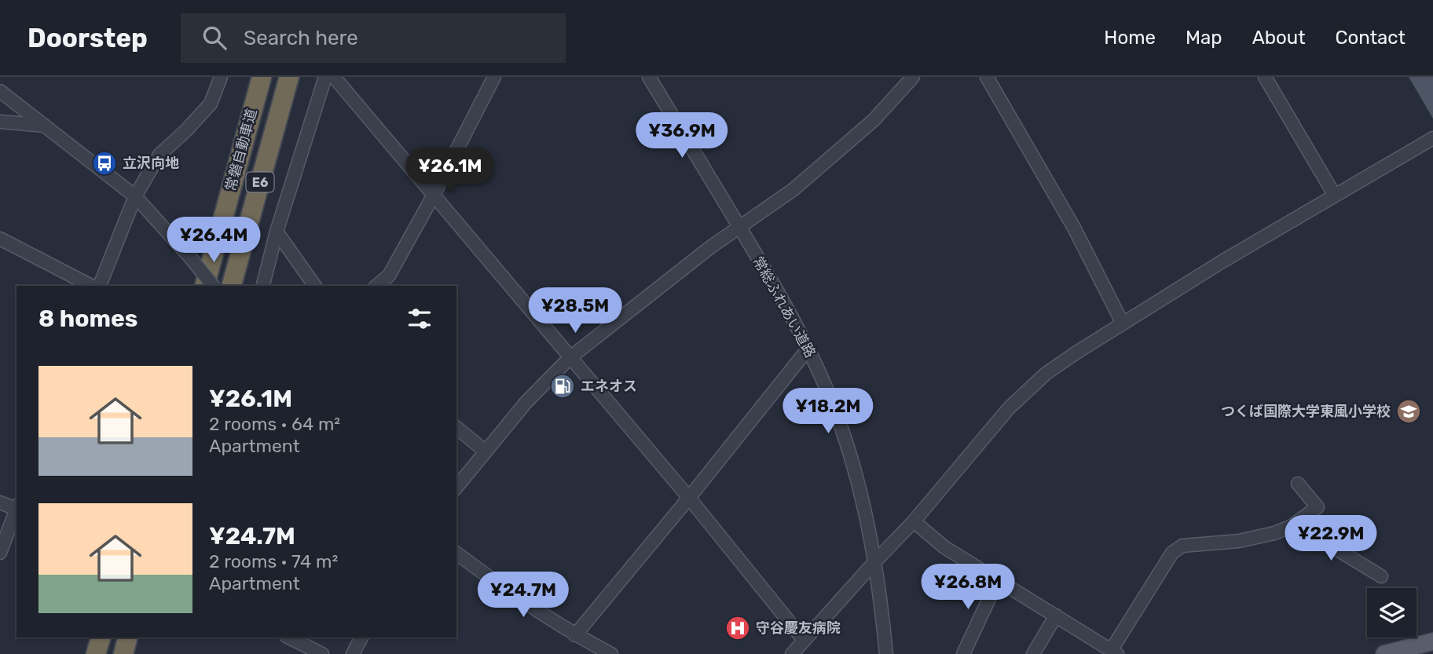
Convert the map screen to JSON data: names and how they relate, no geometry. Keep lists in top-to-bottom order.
{
  "streets": {
    "highway": ["常磐自動車道", "E6"],
    "street": ["常総ふれあい道路"]
  },
  "places": {
    "bus stop": ["立沢向地"],
    "fuel station": ["エネオス"],
    "school or university": ["つくば国際大学東風小学校"],
    "hospital": ["守谷慶友病院"]
  },
  "page": {
    "header": "Doorstep",
    "search": "Search here",
    "nav": [
      "Home",
      "Map",
      "About",
      "Contact"
    ],
    "price": [
      "¥36.9M",
      "¥26.1M",
      "¥26.4M",
      "¥28.5M",
      "¥18.2M",
      "¥22.9M",
      "¥26.8M",
      "¥24.7M"
    ],
    "heading": "8 homes",
    "list": [
      {
        "name": "¥26.1M",
        "note": "2 rooms · 64 m² · Apartment"
      },
      {
        "name": "¥24.7M",
        "note": "2 rooms · 74 m² · Apartment"
      }
    ]
  }
}
